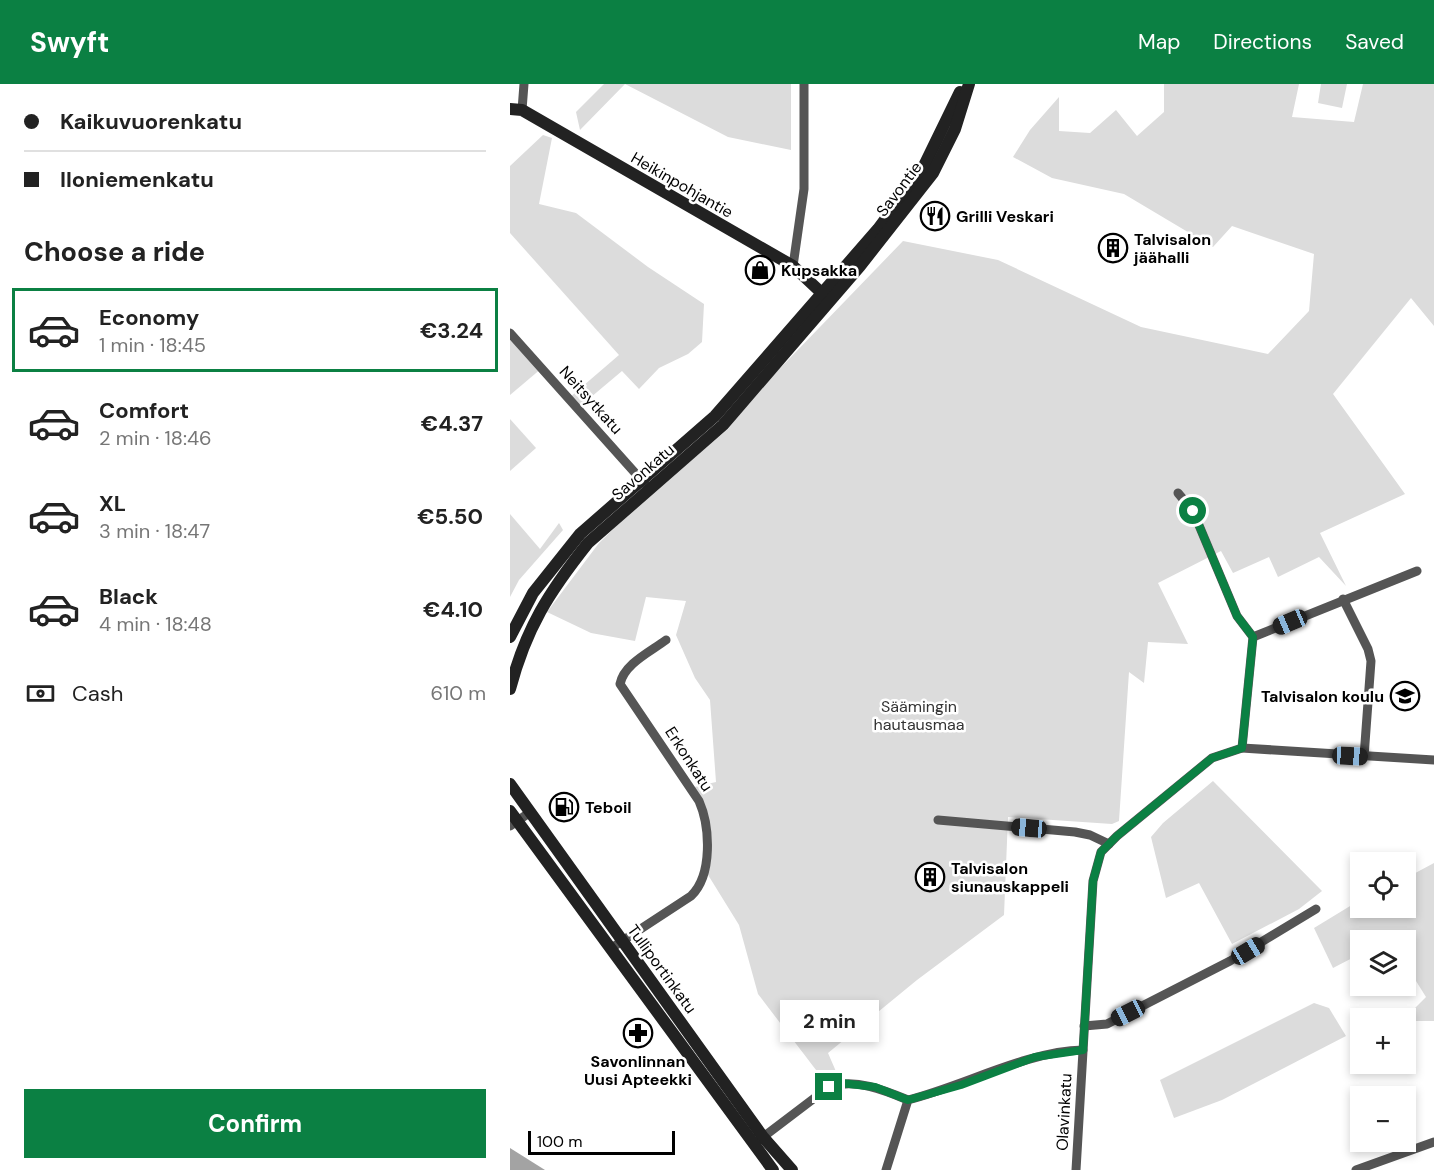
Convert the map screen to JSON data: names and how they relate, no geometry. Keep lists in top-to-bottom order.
{
  "streets": {
    "main road": [
      "Heikinpohjantie",
      "Savontie",
      "Savonkatu",
      "Tulliportinkatu"
    ],
    "street": ["Neitsytkatu", "Erkonkatu", "Olavinkatu"]
  },
  "crossings": [
    ["Heikinpohjantie", "Savontie"],
    ["Heikinpohjantie", "Savonkatu"],
    ["Savontie", "Savonkatu"],
    ["Neitsytkatu", "Savonkatu"],
    ["Erkonkatu", "Tulliportinkatu"]
  ],
  "parks": ["Säämingin hautausmaa"],
  "places": {
    "restaurant": ["Grilli Veskari"],
    "building": ["Talvisalon jäähalli", "Talvisalon siunauskappeli"],
    "shop": ["Kupsakka"],
    "school or university": ["Talvisalon koulu"],
    "fuel station": ["Teboil"],
    "pharmacy": ["Savonlinnan Uusi Apteekki"]
  },
  "scale_bar": "100 m",
  "page": {
    "header": "Swyft",
    "nav": ["Map", "Directions", "Saved"],
    "banner": ["Kaikuvuorenkatu", "Iloniemenkatu"],
    "heading": "Choose a ride",
    "list": [
      {
        "name": "Economy",
        "note": "1 min · 18:45",
        "value": "€3.24"
      },
      {
        "name": "Comfort",
        "note": "2 min · 18:46",
        "value": "€4.37"
      },
      {
        "name": "XL",
        "note": "3 min · 18:47",
        "value": "€5.50"
      },
      {
        "name": "Black",
        "note": "4 min · 18:48",
        "value": "€4.10"
      }
    ],
    "pay": ["Cash", "610 m"],
    "map_buttons": ["+", "−"],
    "bubble": "2 min",
    "buttons": "Confirm",
    "scale": "100 m"
  }
}
